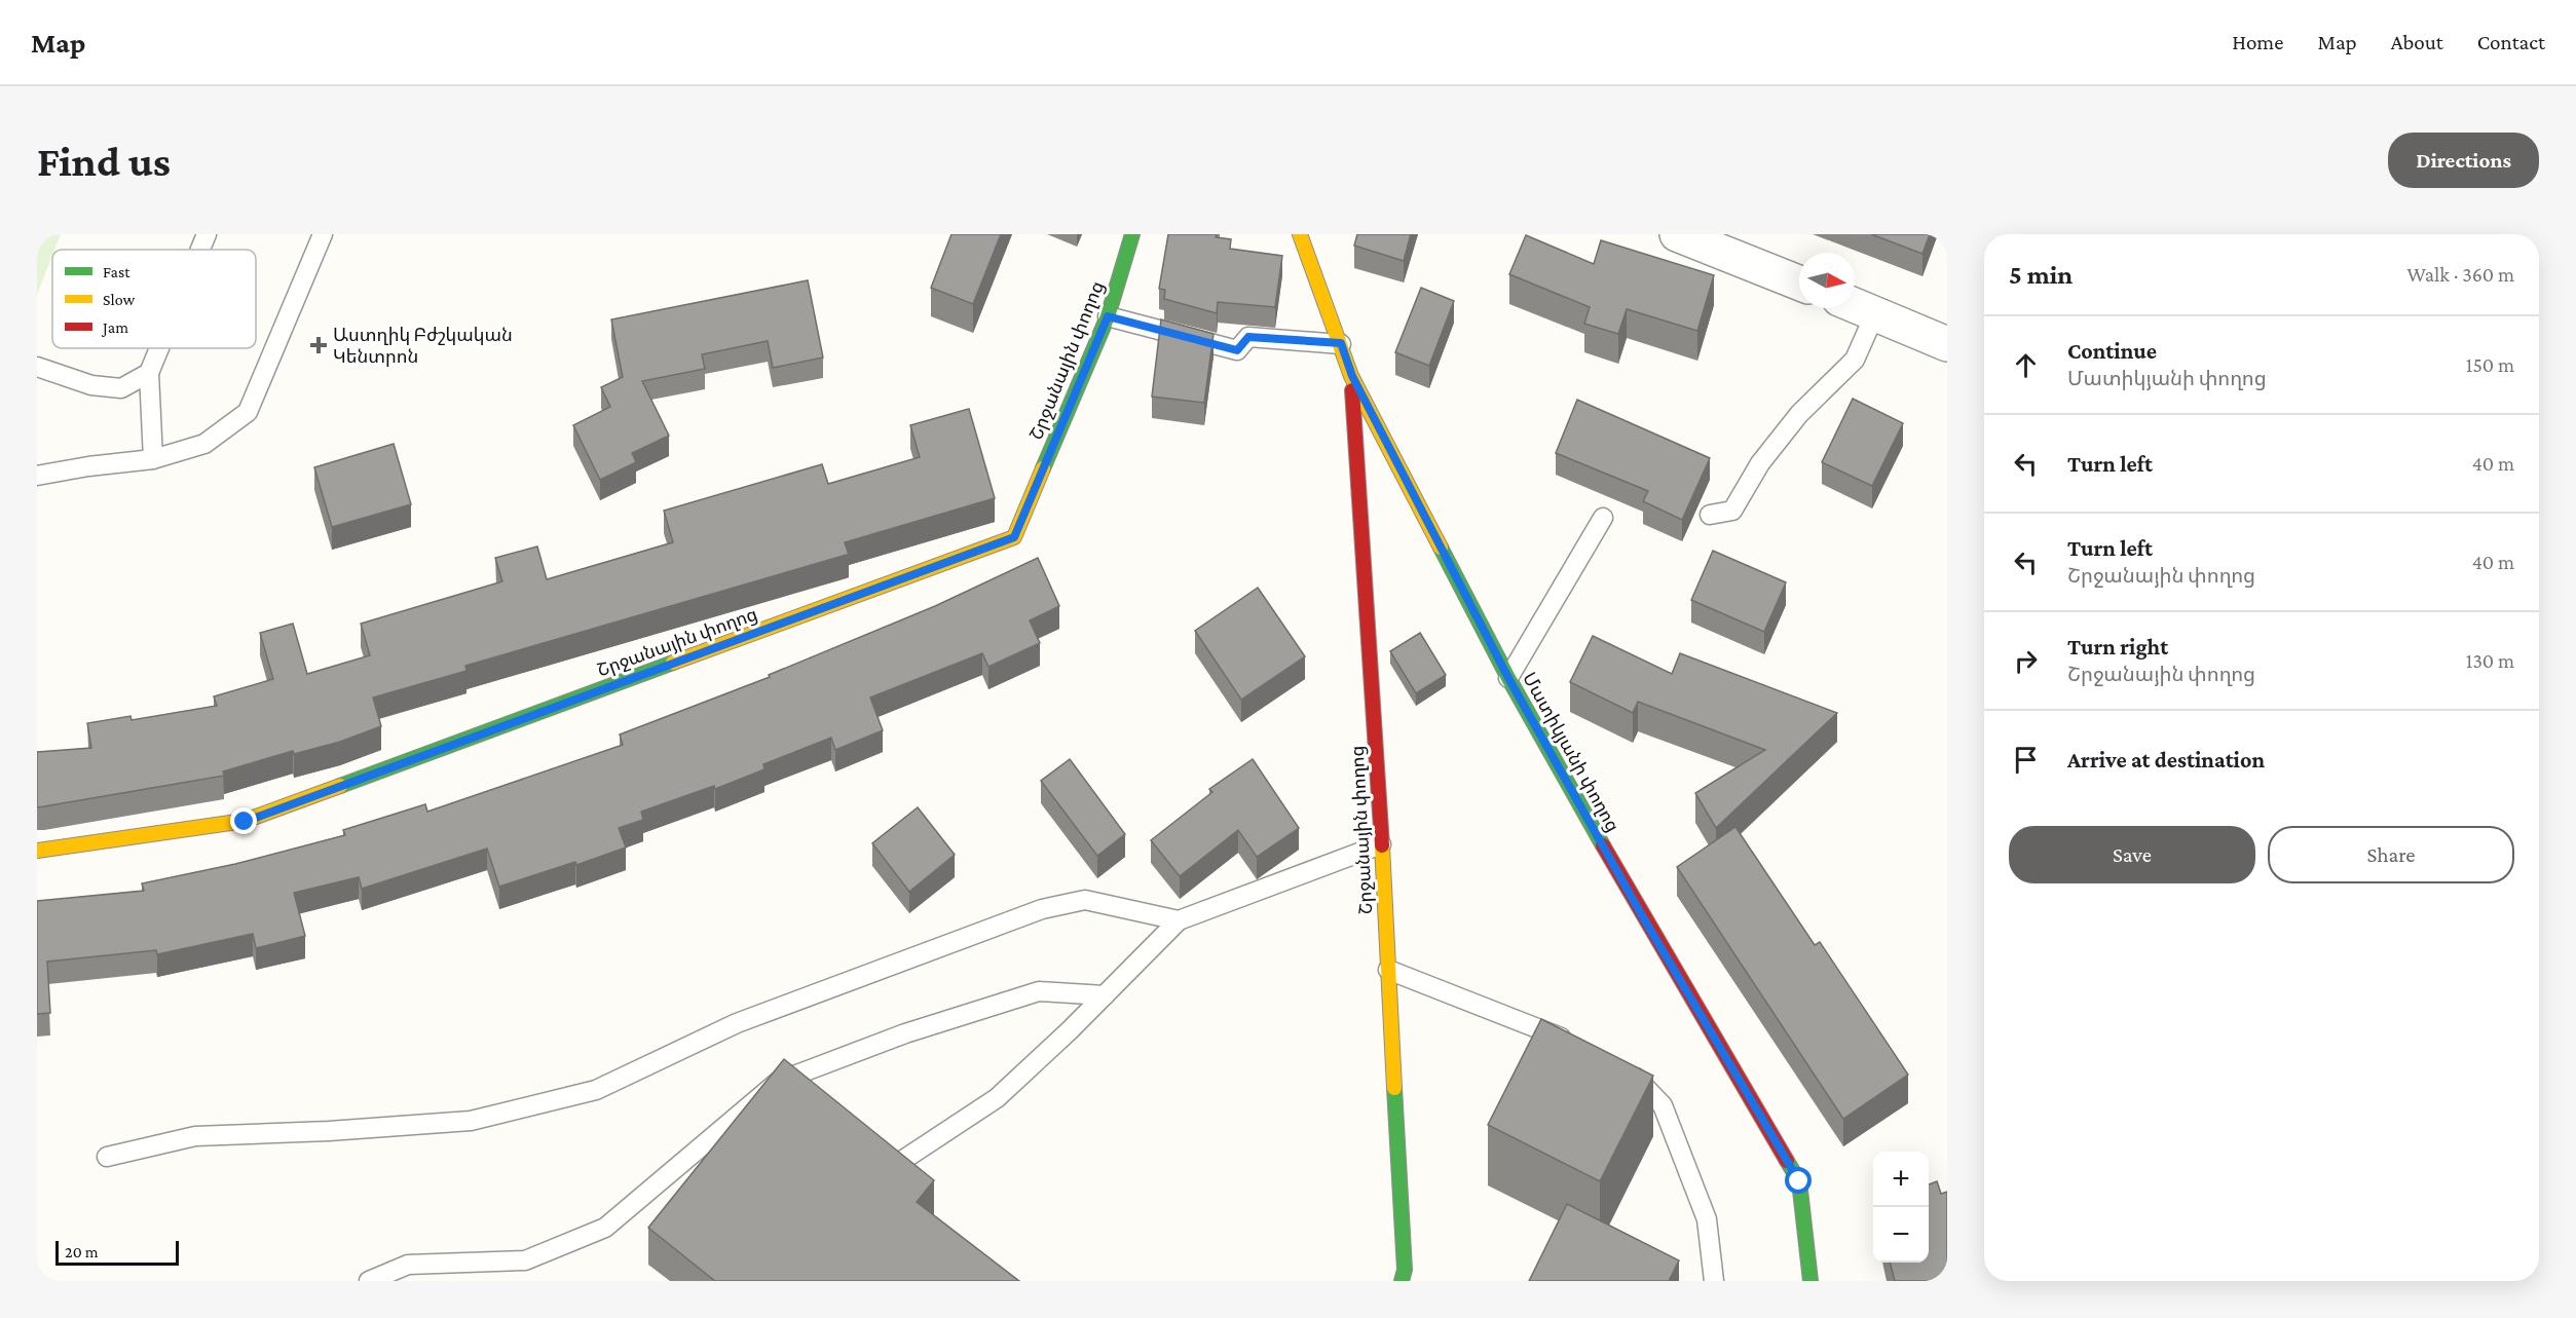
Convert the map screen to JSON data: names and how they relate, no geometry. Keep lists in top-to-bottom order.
{
  "streets": {
    "street": ["Շրջանային փողոց", "Մատիկյանի փողոց"]
  },
  "crossings": [
    ["Շրջանային փողոց", "Մատիկյանի փողոց"]
  ],
  "places": {
    "health": ["Աստղիկ Բժշկական Կենտրոն"]
  },
  "legend": ["Fast", "Slow", "Jam"],
  "scale_bar": "20 m",
  "north": "right",
  "page": {
    "header": "Map",
    "nav": [
      "Home",
      "Map",
      "About",
      "Contact"
    ],
    "buttons": [
      "Directions",
      ["Save", "Share"]
    ],
    "title": "Find us",
    "heading": ["5 min", "Walk · 360 m"],
    "list": [
      ["Continue", "Մատիկյանի փողոց", "150 m"],
      ["Turn left", "40 m"],
      ["Turn left", "Շրջանային փողոց", "40 m"],
      ["Turn right", "Շրջանային փողոց", "130 m"],
      "Arrive at destination"
    ],
    "map_buttons": ["+", "−"],
    "scale": "20 m"
  }
}
